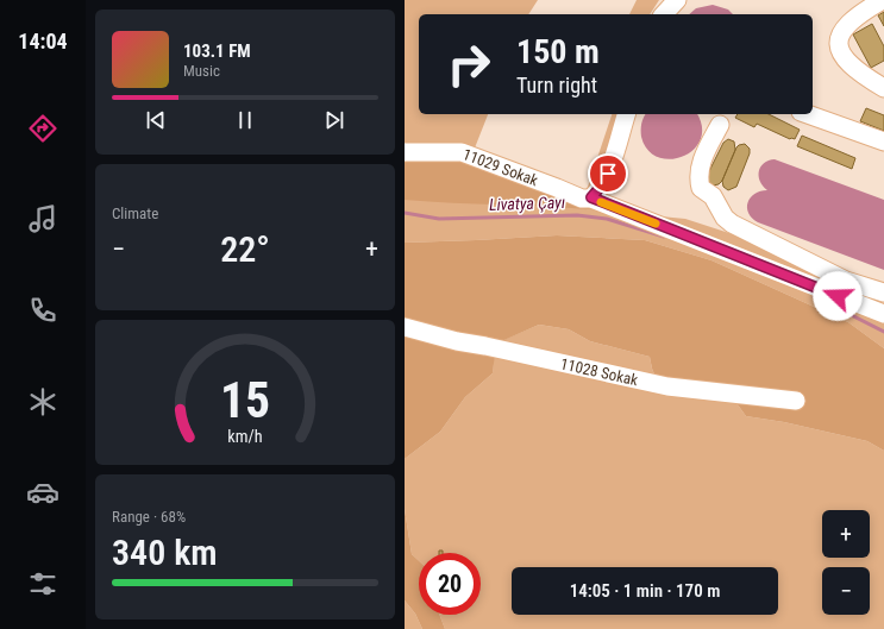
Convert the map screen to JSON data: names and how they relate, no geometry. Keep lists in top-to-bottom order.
{
  "streets": {
    "lane": ["11029 Sokak", "11028 Sokak"]
  },
  "water": ["Livatya Çayı"],
  "page": {
    "tabs": "14:04",
    "turn": ["150 m", "Turn right"],
    "song": ["103.1 FM", "Music"],
    "tile": [
      "Climate",
      ["Range · 68%", "340 km"]
    ],
    "heat": ["−", "22°", "+"],
    "map_buttons": ["+", "−"],
    "limit": "20",
    "trip": "14:05 · 1 min · 170 m",
    "gauge": ["15", "km/h"]
  }
}
